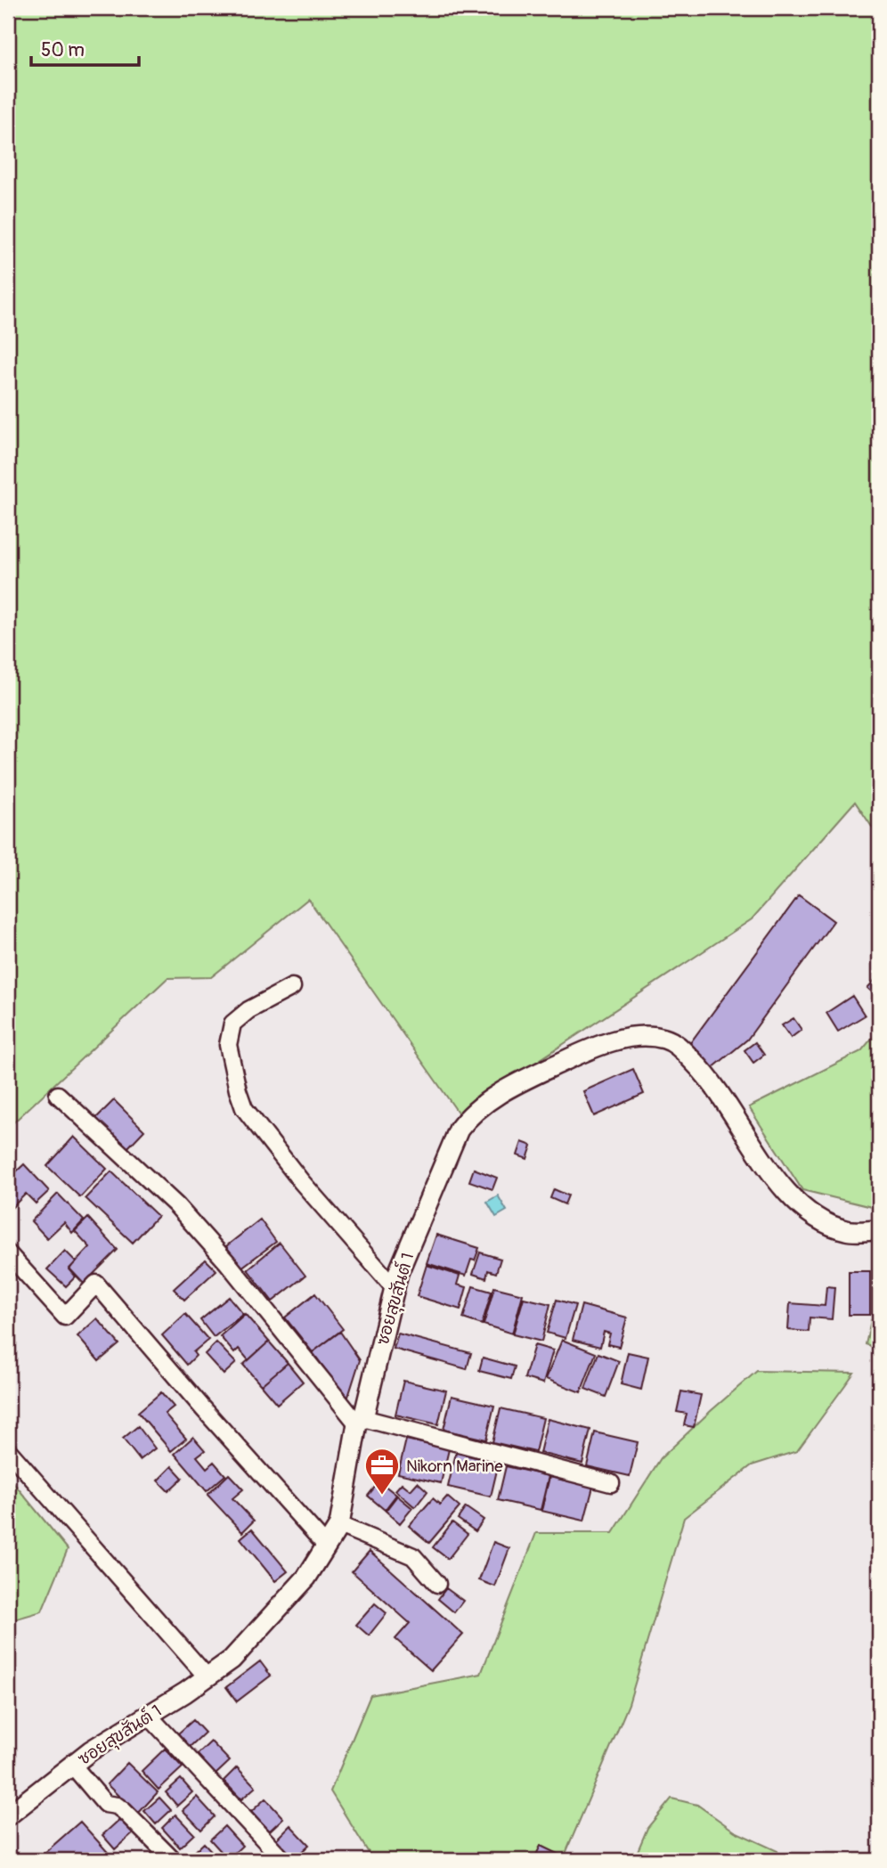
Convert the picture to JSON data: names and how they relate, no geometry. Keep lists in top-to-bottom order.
{
  "streets": {
    "street": ["ซอยสุขสันต์ 1"]
  },
  "places": {
    "office": ["Nikorn Marine"]
  },
  "scale_bar": "50 m"
}
